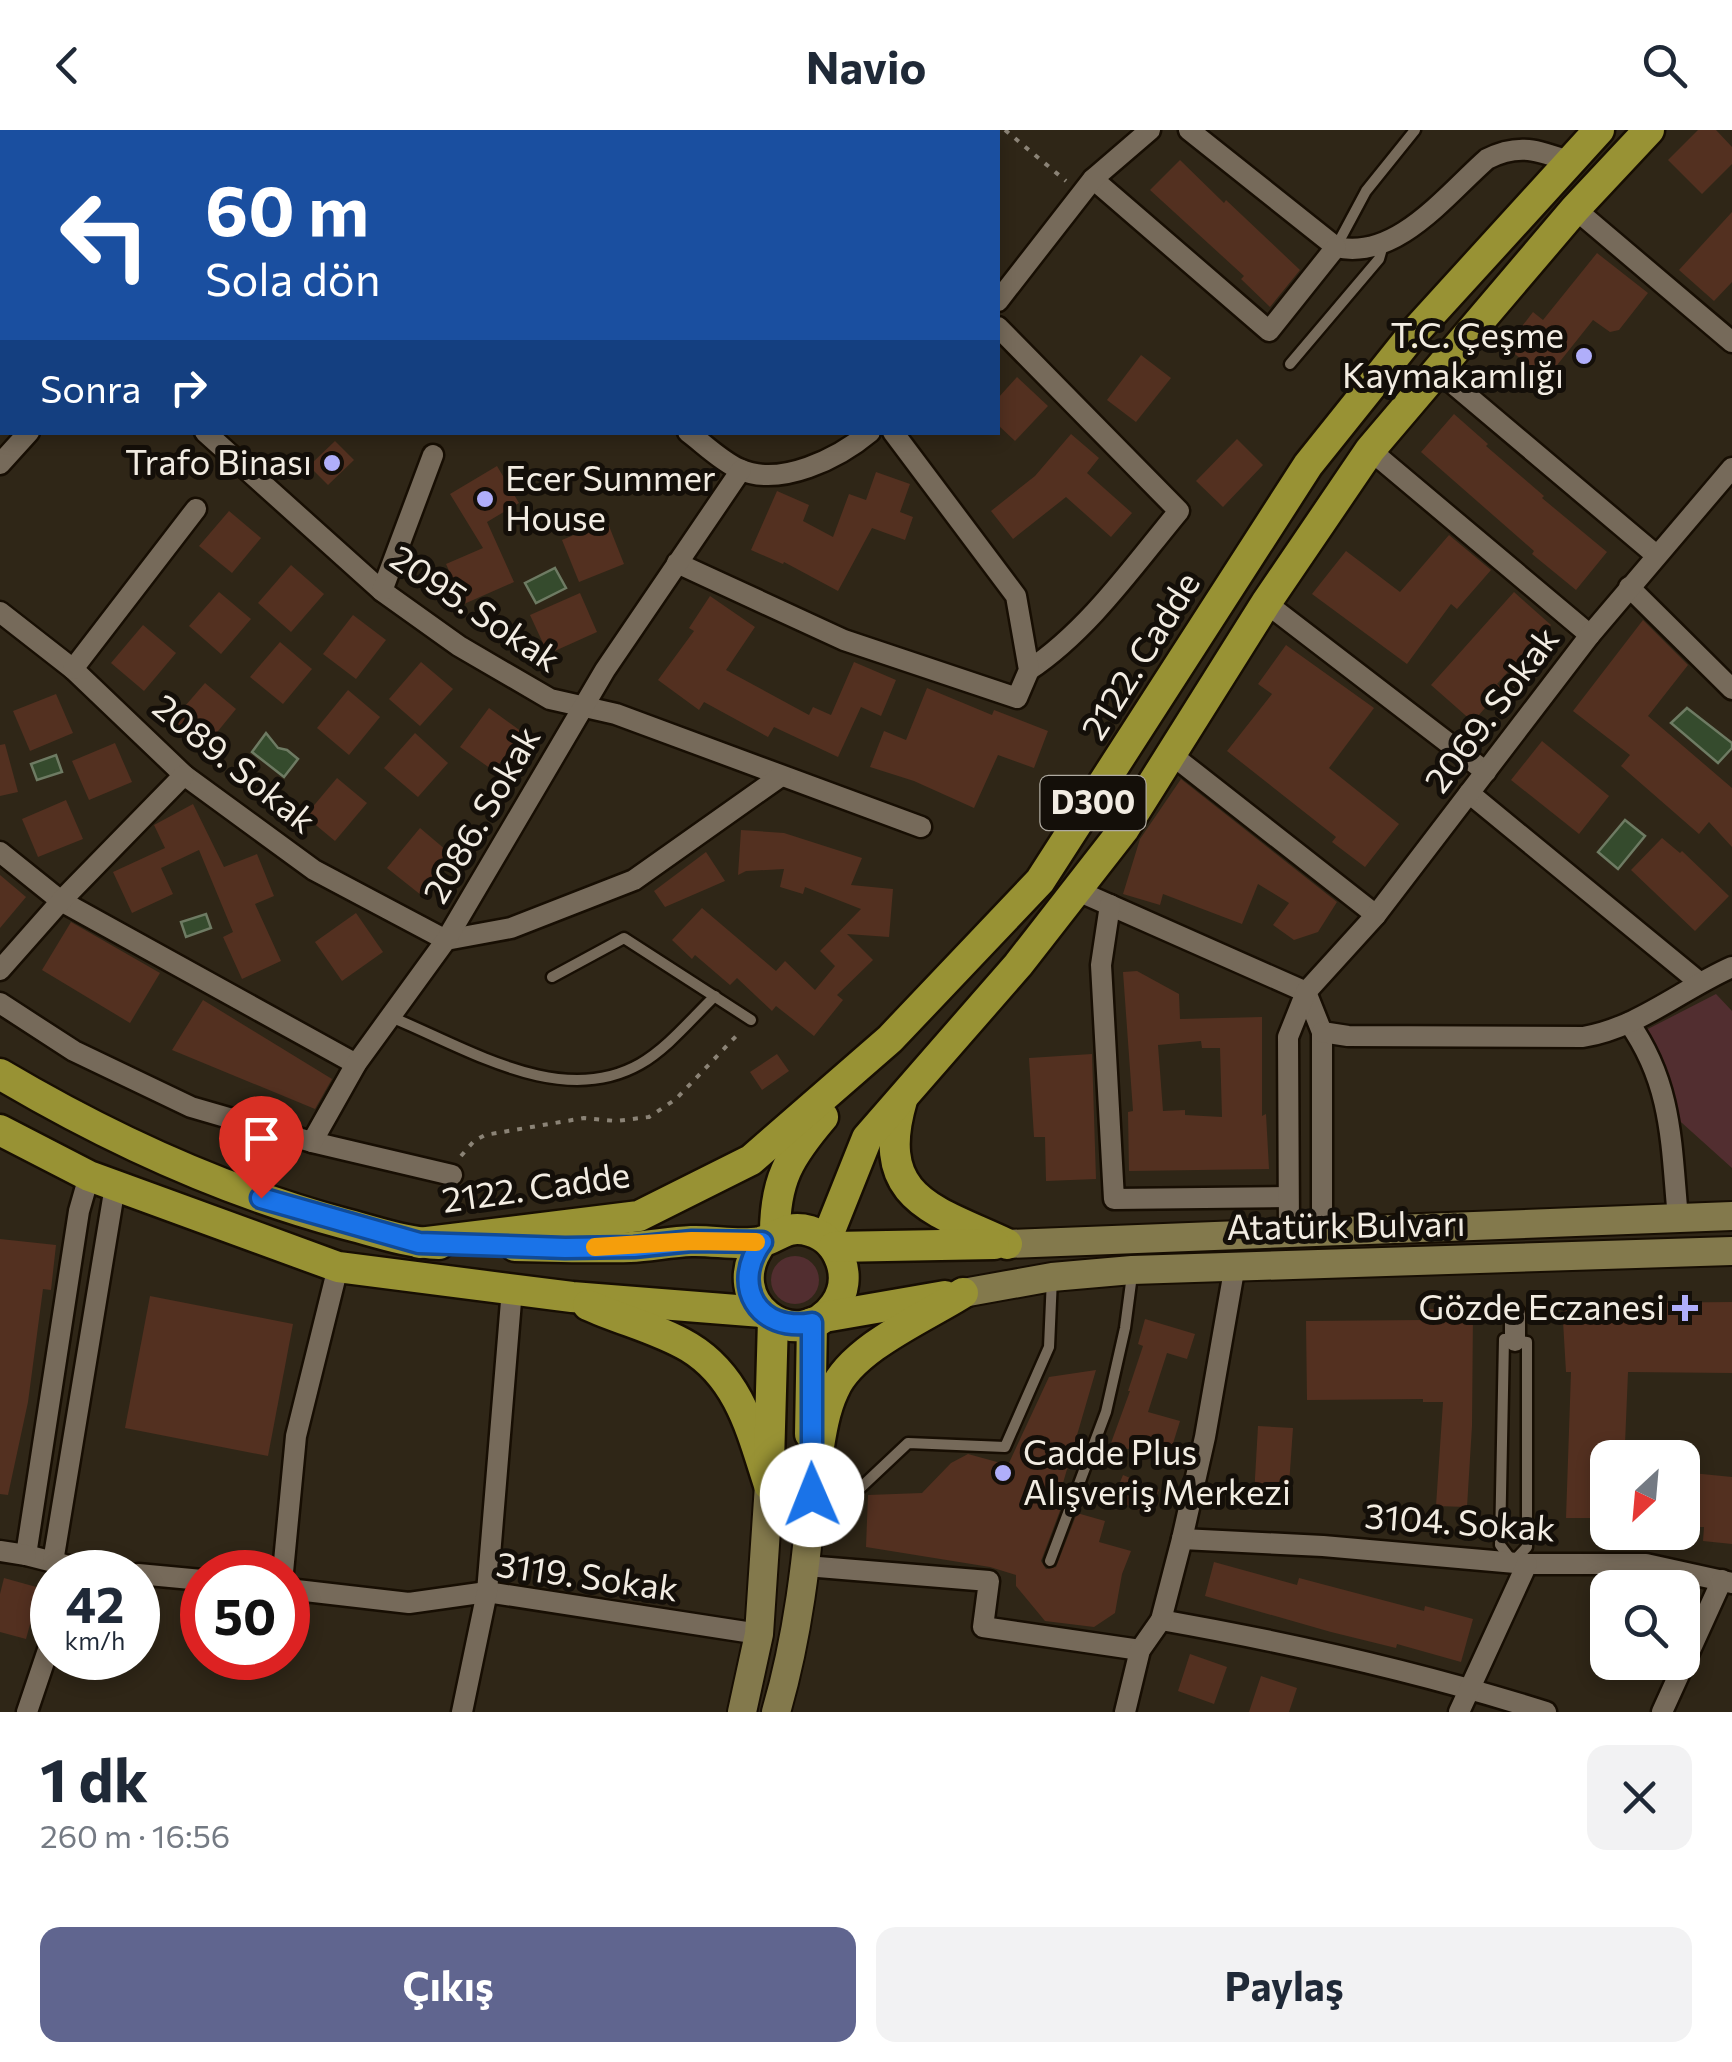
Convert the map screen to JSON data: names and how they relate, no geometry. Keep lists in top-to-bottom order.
{
  "streets": {
    "highway": ["2122. Cadde", "D300"],
    "main road": ["Atatürk Bulvarı"],
    "street": [
      "2095. Sokak",
      "2069. Sokak",
      "2089. Sokak",
      "2086. Sokak",
      "3104. Sokak",
      "3119. Sokak"
    ]
  },
  "crossings": [
    ["2095. Sokak", "2086. Sokak"],
    ["2122. Cadde", "D300"],
    ["2089. Sokak", "2086. Sokak"]
  ],
  "places": {
    "other": [
      "T.C. Çeşme Kaymakamlığı",
      "Trafo Binası",
      "Ecer Summer House",
      "Cadde Plus Alışveriş Merkezi"
    ],
    "health": ["Gözde Eczanesi"]
  },
  "north": "bottom left",
  "page": {
    "header": "Navio",
    "turn": ["60 m", "Sola dön"],
    "then": "Sonra",
    "speed": "42 km/h",
    "limit": "50",
    "heading": ["1 dk", "260 m · 16:56"],
    "buttons": ["Çıkış", "Paylaş"]
  }
}
